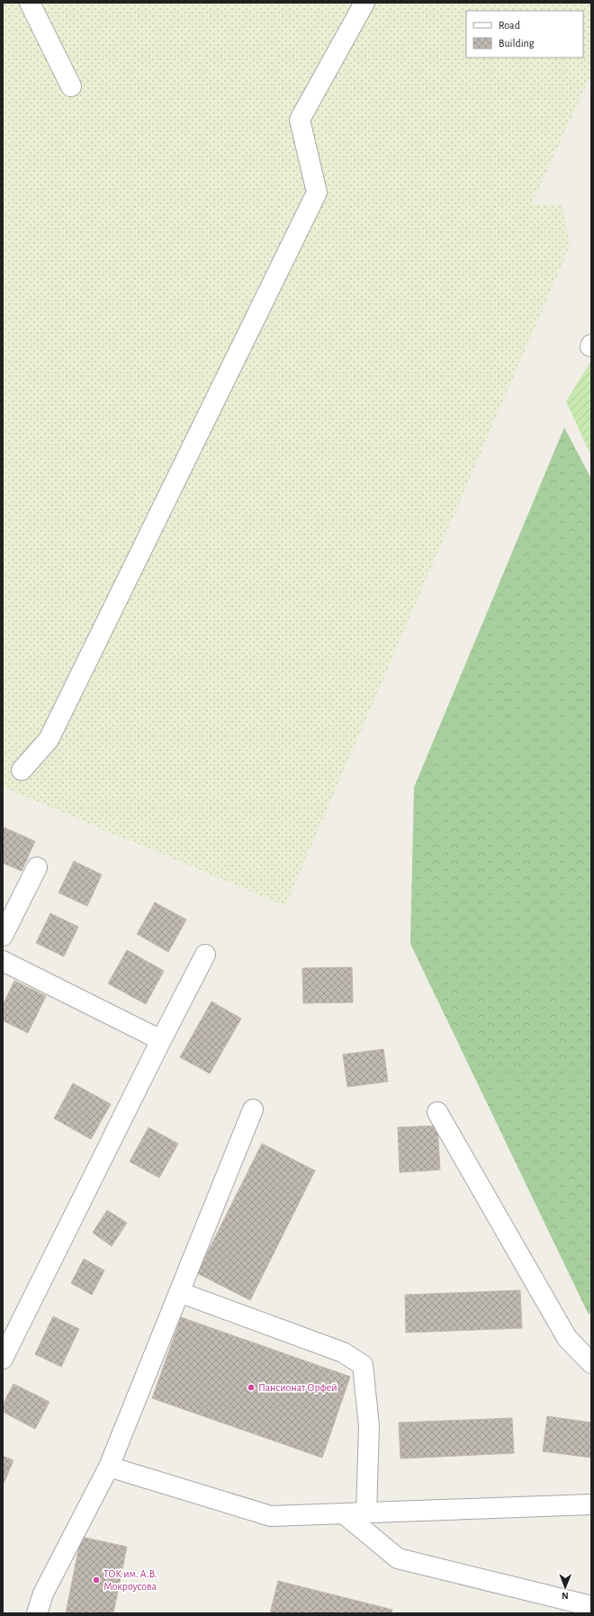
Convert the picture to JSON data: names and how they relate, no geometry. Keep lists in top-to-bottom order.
{
  "places": ["Пансионат Орфей", "ТОК им. А.В. Мокроусова"],
  "legend": ["Road", "Building"],
  "north": "bottom"
}
